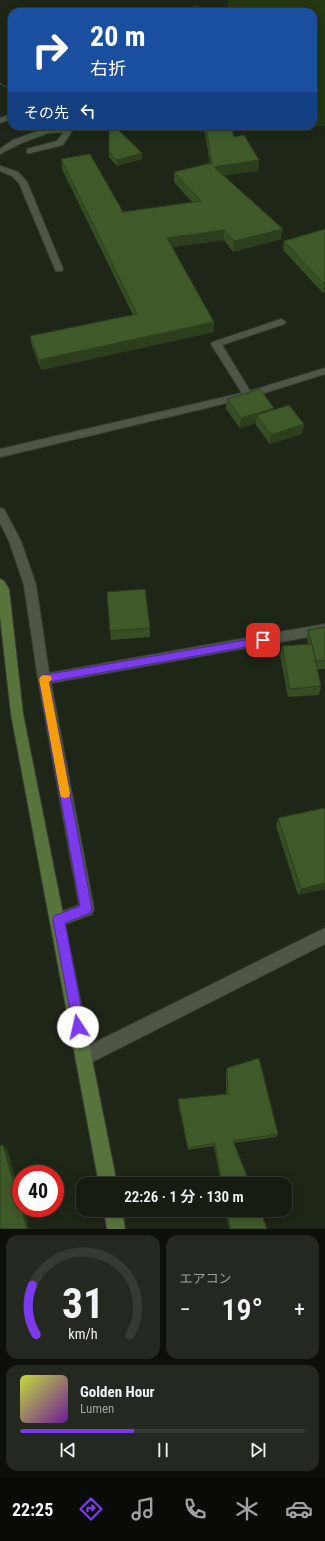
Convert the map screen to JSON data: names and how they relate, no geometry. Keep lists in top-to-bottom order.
{
  "page": {
    "turn": ["20 m", "右折"],
    "then": "その先",
    "limit": "40",
    "trip": "22:26 · 1 分 · 130 m",
    "tile": "エアコン",
    "heat": ["−", "19°", "+"],
    "song": ["Golden Hour", "Lumen"],
    "tabs": "22:25",
    "gauge": ["31", "km/h"]
  }
}
